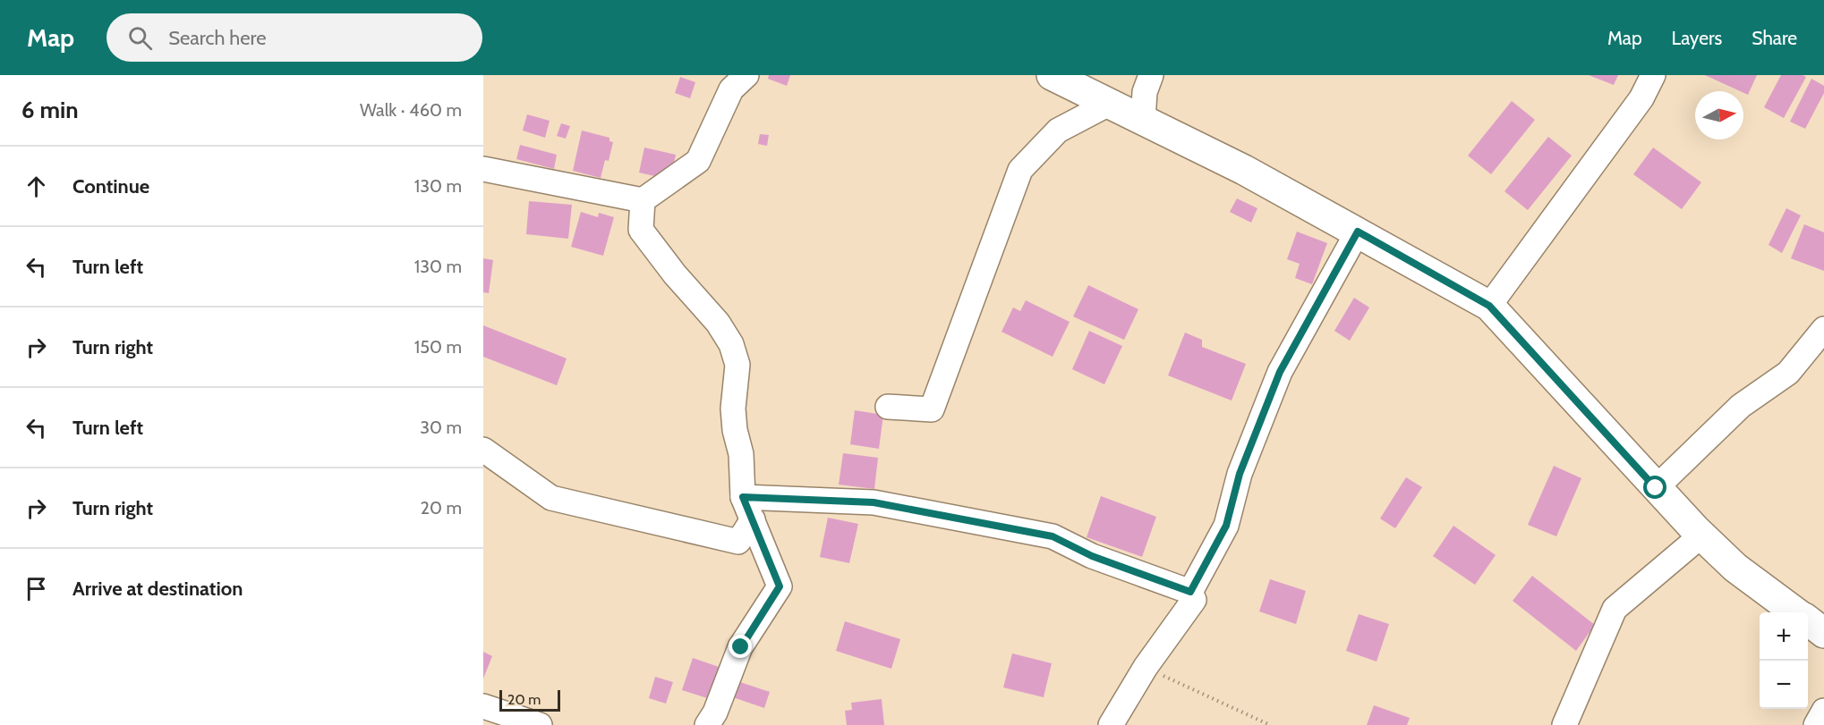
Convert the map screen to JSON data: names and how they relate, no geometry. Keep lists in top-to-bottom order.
{
  "scale_bar": "20 m",
  "north": "right",
  "page": {
    "header": "Map",
    "search": "Search here",
    "nav": ["Map", "Layers", "Share"],
    "heading": ["6 min", "Walk · 460 m"],
    "list": [
      ["Continue", "130 m"],
      ["Turn left", "130 m"],
      ["Turn right", "150 m"],
      ["Turn left", "30 m"],
      ["Turn right", "20 m"],
      "Arrive at destination"
    ],
    "map_buttons": ["+", "−"],
    "scale": "20 m"
  }
}
